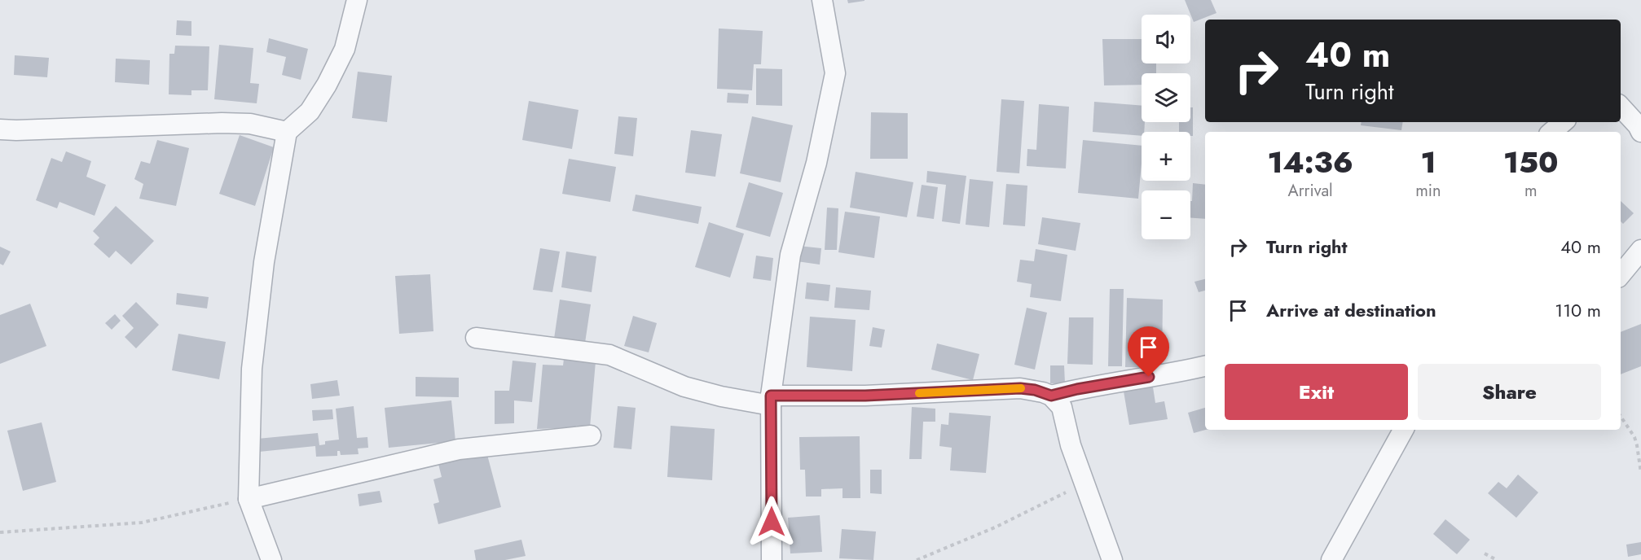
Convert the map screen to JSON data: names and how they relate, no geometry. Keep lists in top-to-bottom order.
{
  "page": {
    "map_buttons": ["+", "−"],
    "turn": ["40 m", "Turn right"],
    "eta": [
      "14:36",
      "Arrival",
      "1",
      "min",
      "150",
      "m"
    ],
    "list": [
      {
        "name": "Turn right",
        "value": "40 m"
      },
      {
        "name": "Arrive at destination",
        "value": "110 m"
      }
    ],
    "buttons": ["Exit", "Share"]
  }
}
